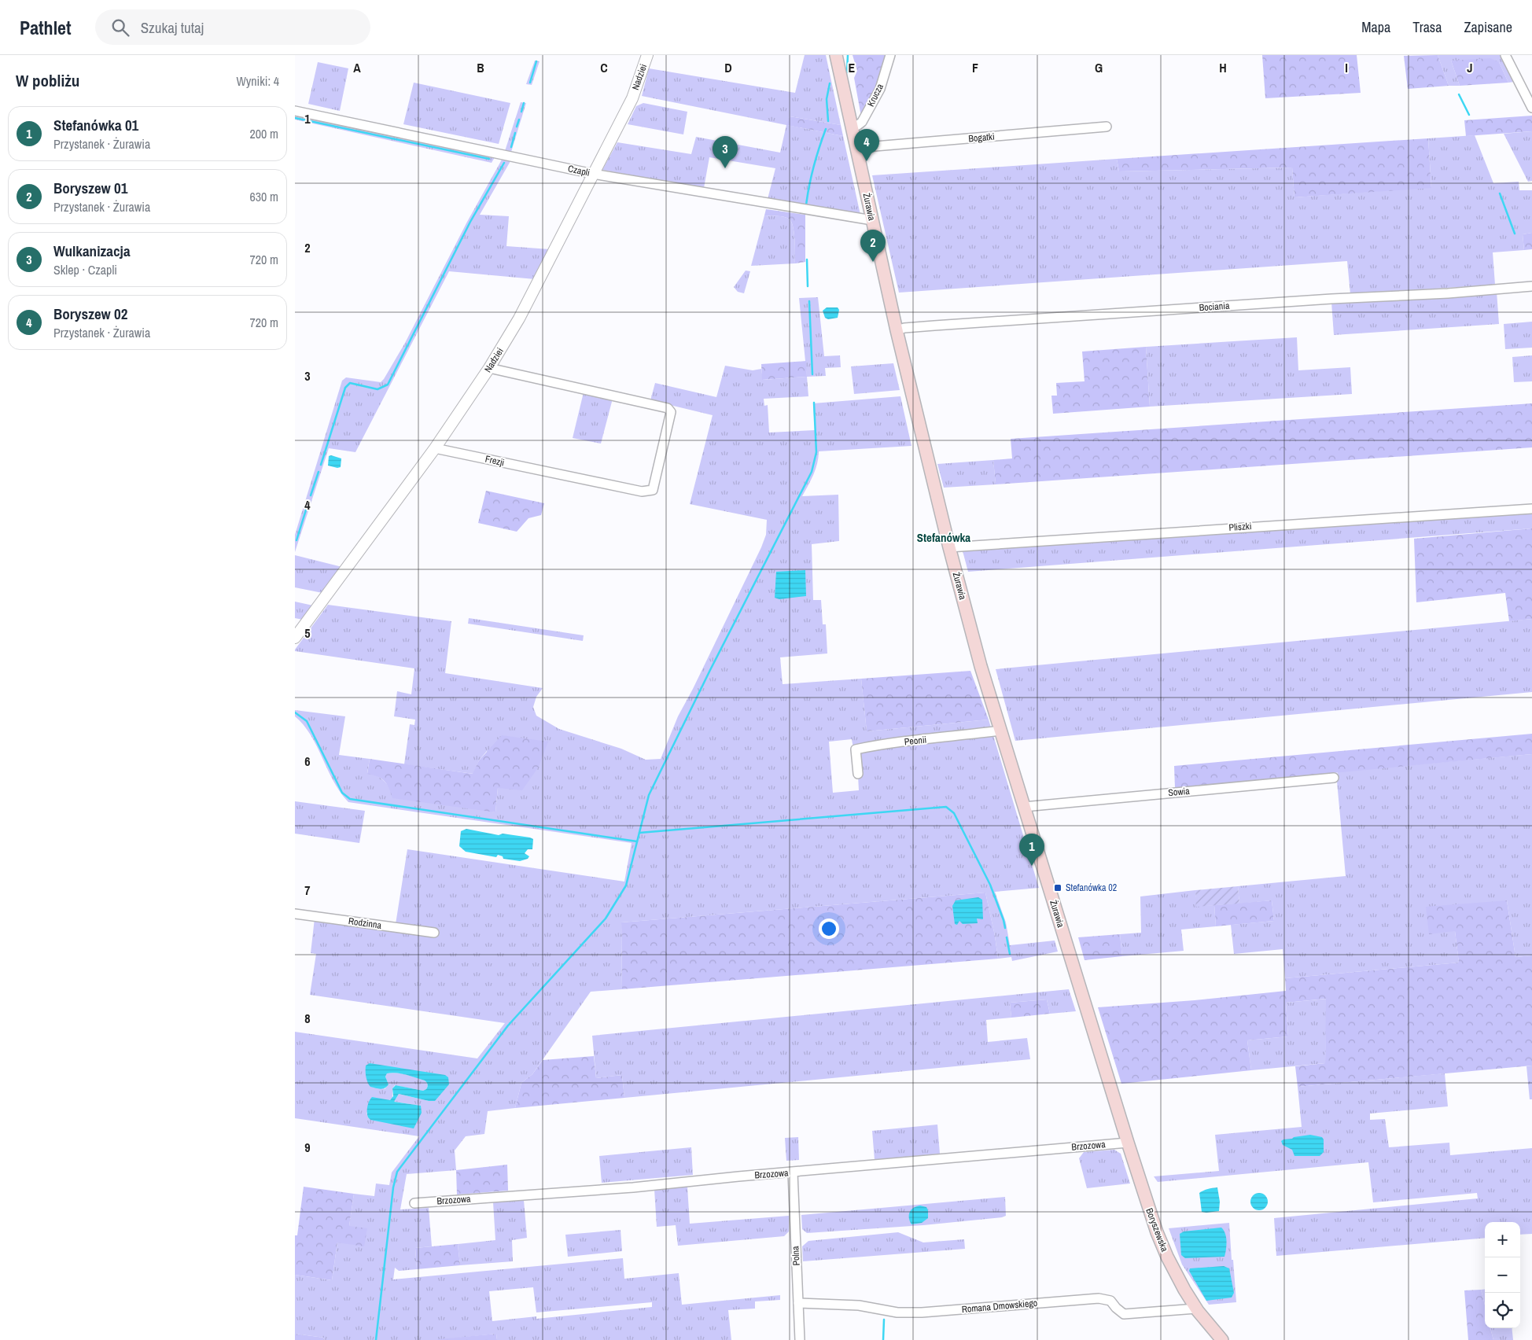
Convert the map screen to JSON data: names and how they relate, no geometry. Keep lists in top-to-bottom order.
{
  "streets": {
    "main road": ["Żurawia", "Boryszewska"],
    "street": [
      "Nadziei",
      "Krucza",
      "Bogatki",
      "Czapli",
      "Bociania",
      "Frezji",
      "Pliszki",
      "Peonii",
      "Sowia",
      "Rodzinna",
      "Brzozowa",
      "Polna",
      "Romana Dmowskiego"
    ]
  },
  "crossings": [
    ["Nadziei", "Czapli"],
    ["Nadziei", "Frezji"],
    ["Krucza", "Żurawia"],
    ["Bogatki", "Żurawia"],
    ["Czapli", "Żurawia"],
    ["Żurawia", "Bociania"],
    ["Żurawia", "Pliszki"],
    ["Żurawia", "Peonii"],
    ["Żurawia", "Sowia"],
    ["Żurawia", "Boryszewska"],
    ["Brzozowa", "Boryszewska"],
    ["Brzozowa", "Polna"],
    ["Boryszewska", "Romana Dmowskiego"],
    ["Polna", "Romana Dmowskiego"]
  ],
  "districts": ["Stefanówka"],
  "places": {
    "transit": ["Stefanówka 02"]
  },
  "page": {
    "header": "Pathlet",
    "search": "Szukaj tutaj",
    "nav": ["Mapa", "Trasa", "Zapisane"],
    "heading": ["W pobliżu", "Wyniki: 4"],
    "list": [
      {
        "mark": "1",
        "name": "Stefanówka 01",
        "note": "Przystanek · Żurawia",
        "value": "200 m"
      },
      {
        "mark": "2",
        "name": "Boryszew 01",
        "note": "Przystanek · Żurawia",
        "value": "630 m"
      },
      {
        "mark": "3",
        "name": "Wulkanizacja",
        "note": "Sklep · Czapli",
        "value": "720 m"
      },
      {
        "mark": "4",
        "name": "Boryszew 02",
        "note": "Przystanek · Żurawia",
        "value": "720 m"
      }
    ],
    "pins": [
      "4",
      "3",
      "2",
      "1"
    ],
    "map_buttons": ["+", "−"]
  },
  "grid": {
    "columns": [
      "A",
      "B",
      "C",
      "D",
      "E",
      "F",
      "G",
      "H",
      "I",
      "J"
    ],
    "rows": [
      "1",
      "2",
      "3",
      "4",
      "5",
      "6",
      "7",
      "8",
      "9"
    ]
  }
}
